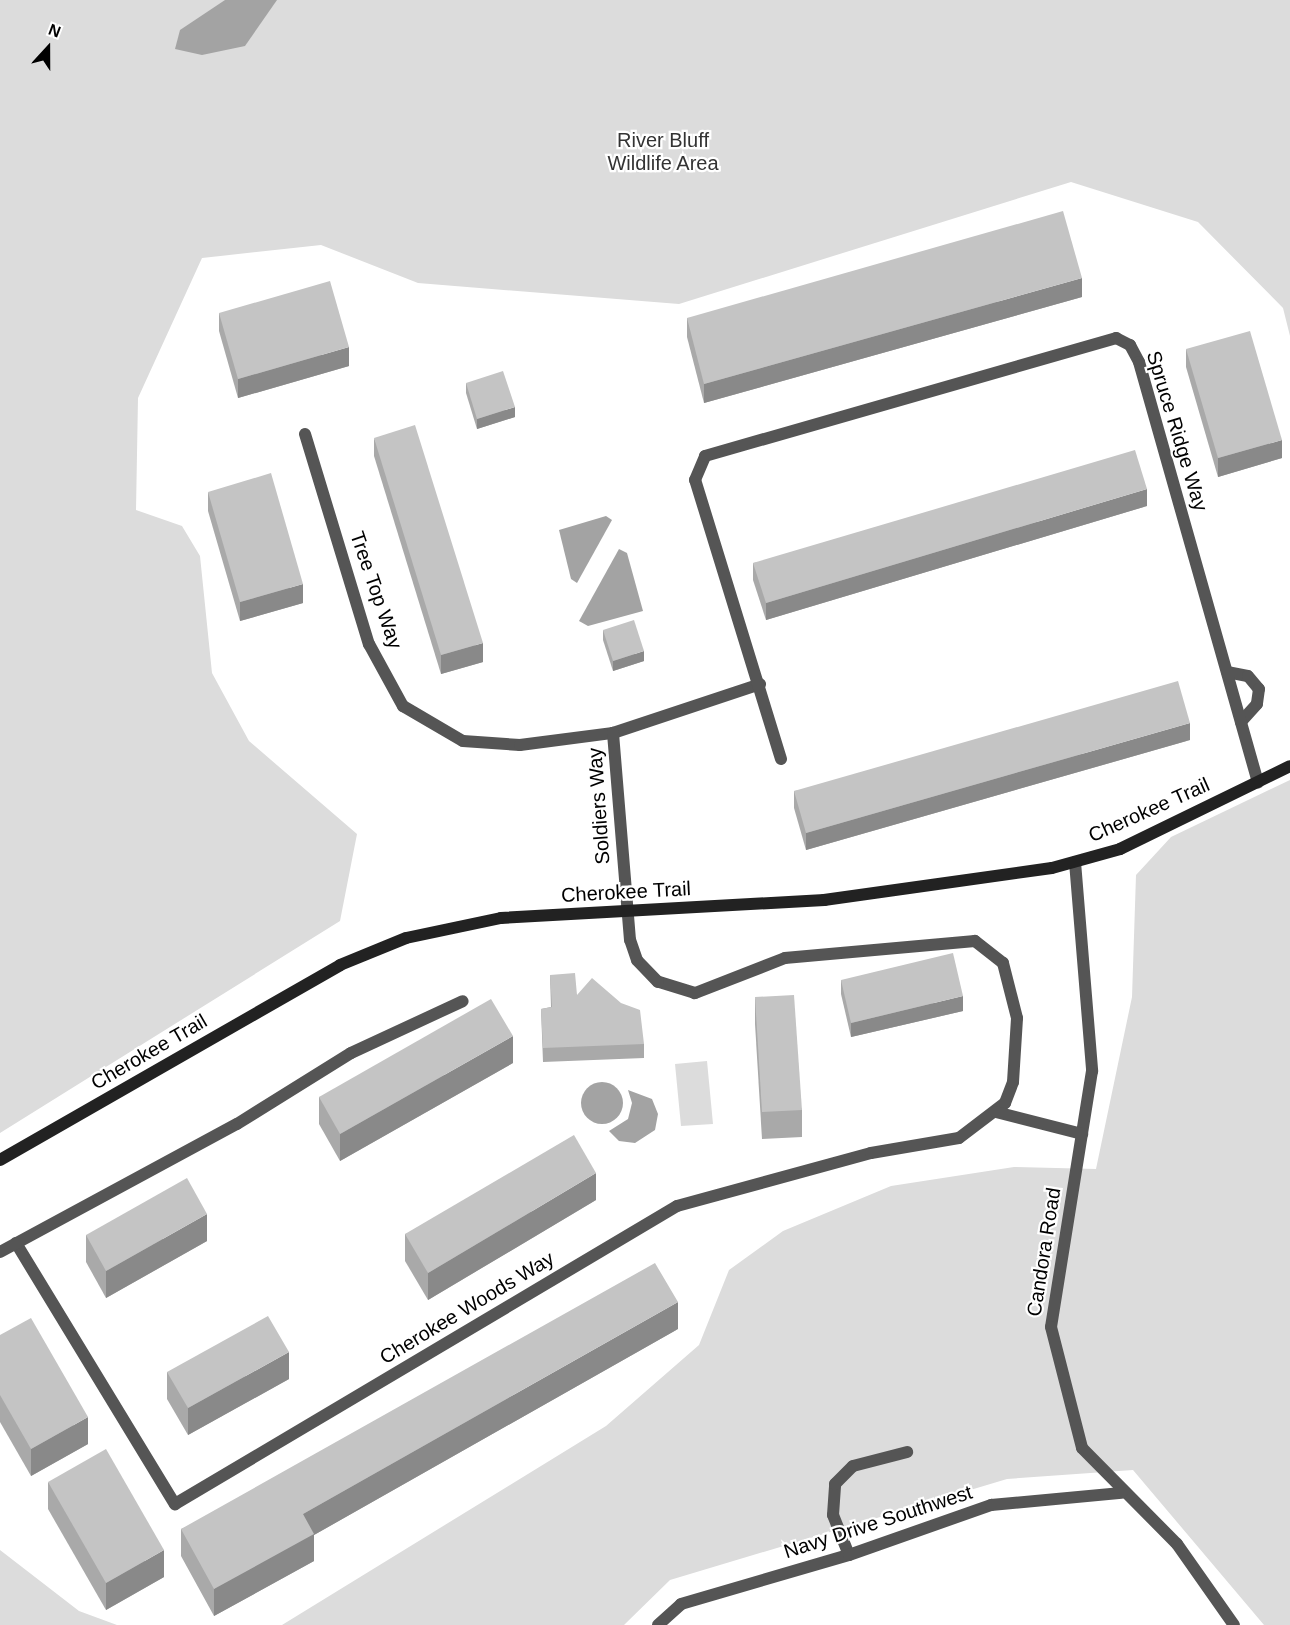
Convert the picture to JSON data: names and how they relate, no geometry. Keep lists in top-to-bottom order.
{
  "streets": {
    "street": [
      "Spruce Ridge Way",
      "Tree Top Way",
      "Soldiers Way",
      "Cherokee Trail",
      "Candora Road",
      "Cherokee Woods Way",
      "Navy Drive Southwest"
    ]
  },
  "crossings": [
    ["Spruce Ridge Way", "Tree Top Way"],
    ["Spruce Ridge Way", "Cherokee Trail"],
    ["Tree Top Way", "Soldiers Way"],
    ["Soldiers Way", "Cherokee Trail"],
    ["Soldiers Way", "Cherokee Woods Way"],
    ["Cherokee Trail", "Candora Road"],
    ["Cherokee Trail", "Cherokee Woods Way"],
    ["Candora Road", "Navy Drive Southwest"]
  ],
  "parks": ["River Bluff Wildlife Area"],
  "north": "top"
}
